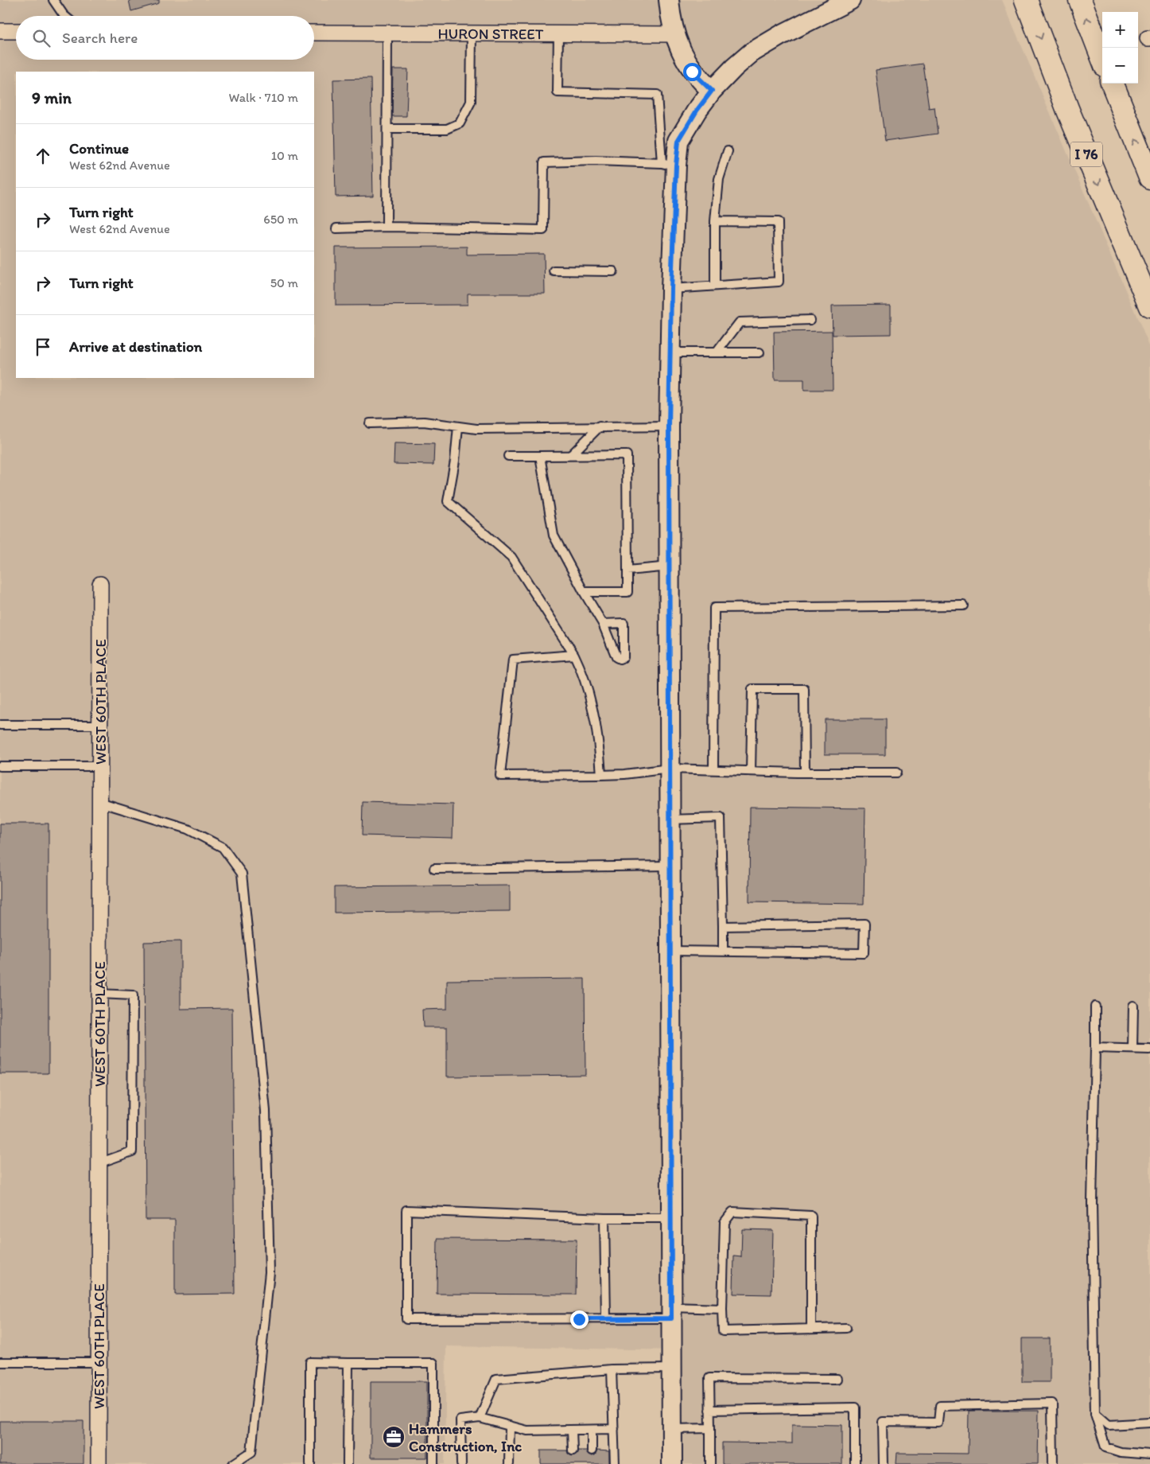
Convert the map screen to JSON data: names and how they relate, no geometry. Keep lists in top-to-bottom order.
{
  "streets": {
    "highway": ["I 76"],
    "street": ["HURON STREET", "WEST 60TH PLACE"]
  },
  "places": {
    "office": ["Hammers Construction, Inc"]
  },
  "page": {
    "map_buttons": ["+", "−"],
    "search": "Search here",
    "heading": ["9 min", "Walk · 710 m"],
    "list": [
      ["Continue", "West 62nd Avenue", "10 m"],
      ["Turn right", "West 62nd Avenue", "650 m"],
      ["Turn right", "50 m"],
      "Arrive at destination"
    ]
  }
}
